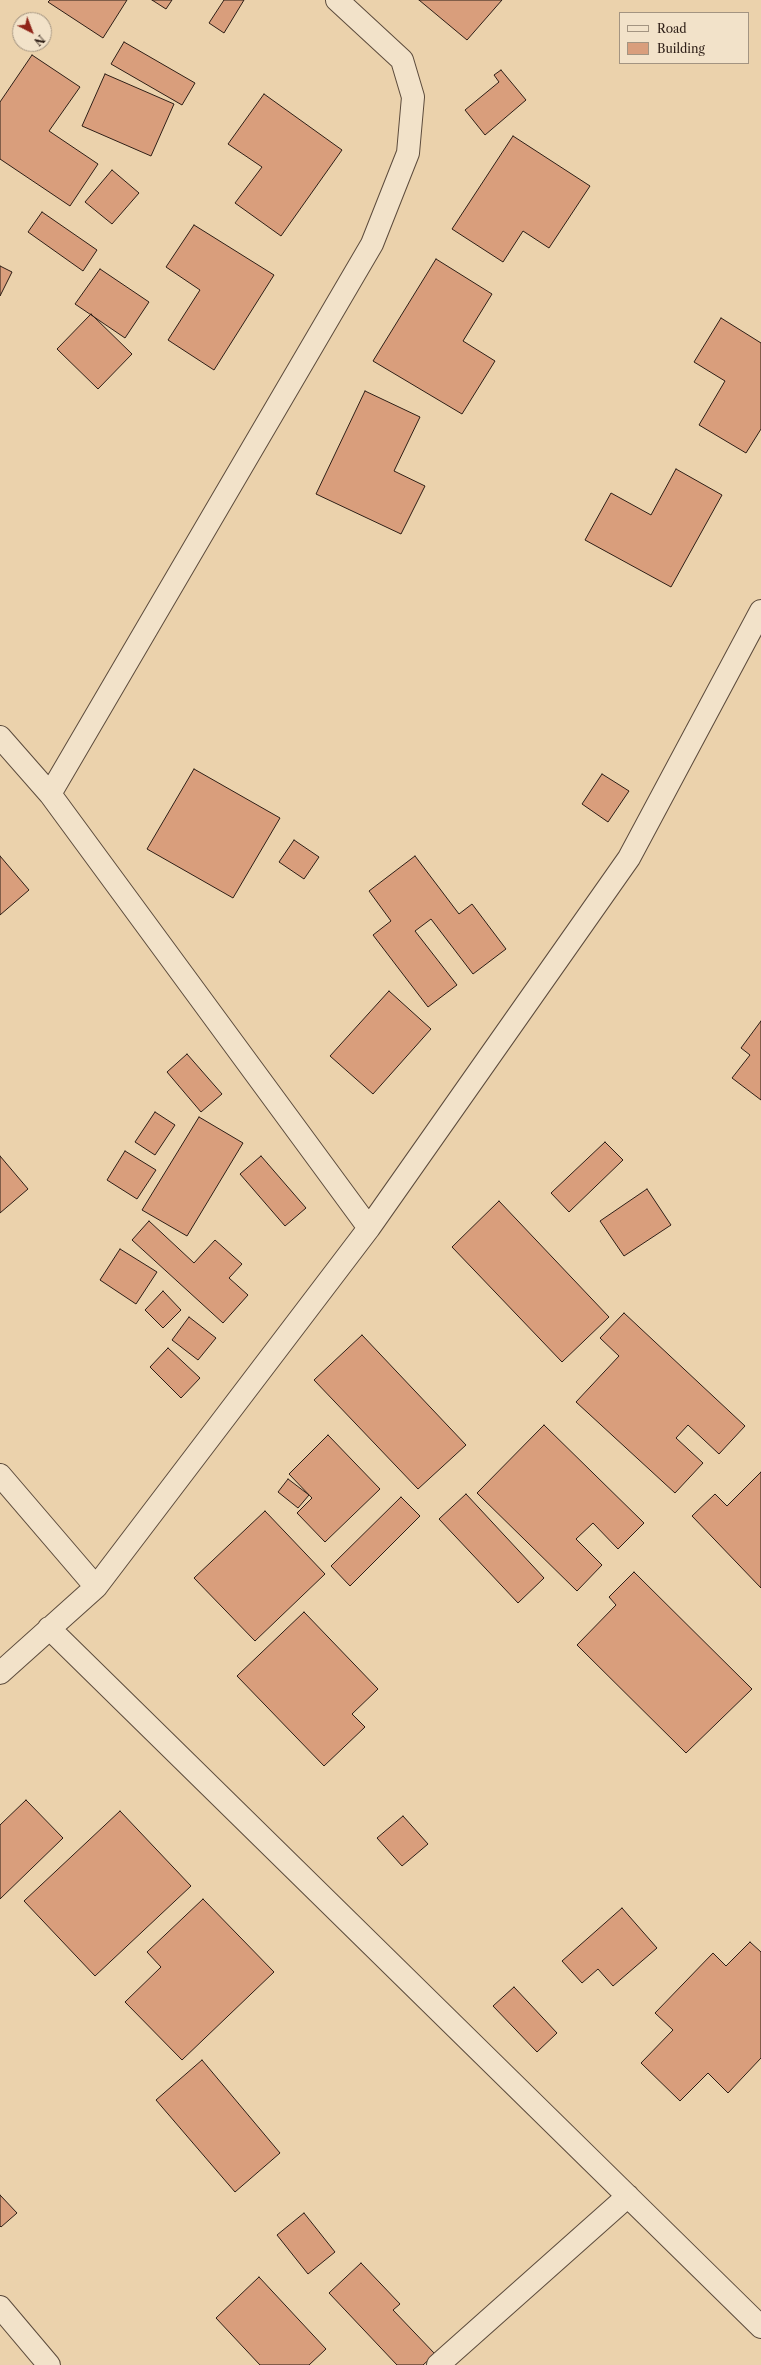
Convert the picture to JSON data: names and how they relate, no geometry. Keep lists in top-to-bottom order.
{
  "legend": ["Road", "Building"],
  "north": "bottom right"
}
